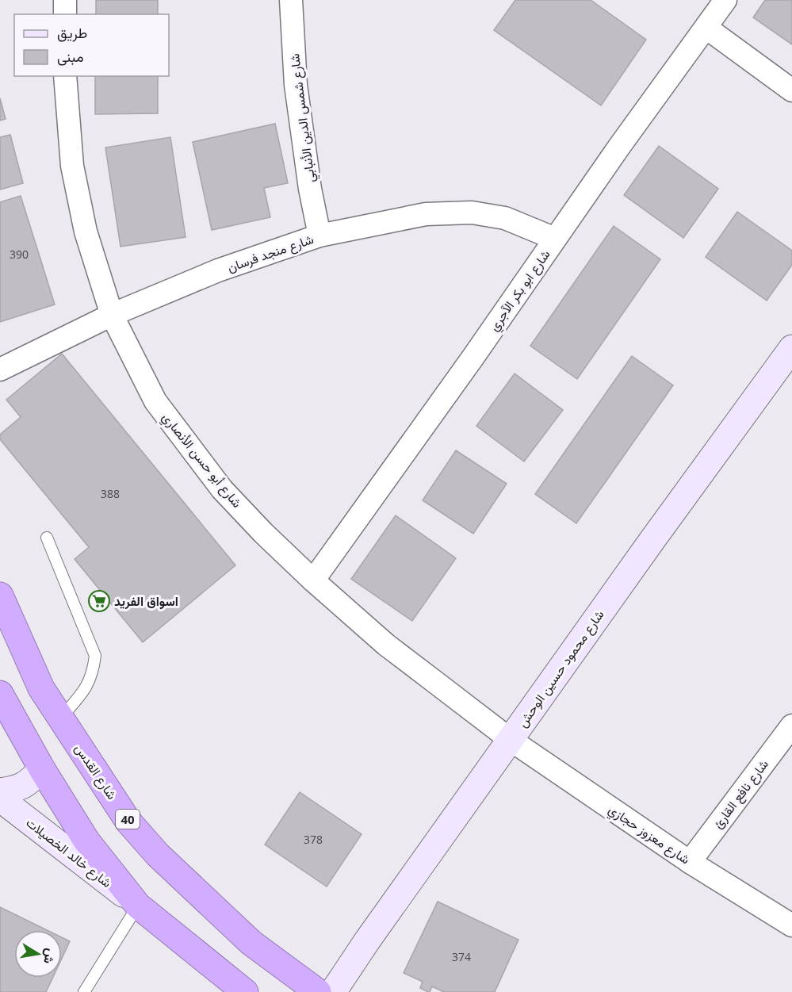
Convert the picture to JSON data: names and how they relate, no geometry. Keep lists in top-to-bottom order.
{
  "streets": {
    "highway": ["شارع القدس", "40"],
    "street": [
      "شارع شمس الدين الأنبابي",
      "شارع منجد فرسان",
      "شارع ابو بكر الآجري",
      "شارع أبو حسن الأنصاري",
      "شارع محمود حسين الوحش",
      "شارع نافع القارئ",
      "شارع معزوز حجازي",
      "شارع خالد الخصيلات"
    ]
  },
  "crossings": [
    ["شارع شمس الدين الأنبابي", "شارع منجد فرسان"],
    ["شارع منجد فرسان", "شارع ابو بكر الآجري"],
    ["شارع منجد فرسان", "شارع أبو حسن الأنصاري"],
    ["شارع ابو بكر الآجري", "شارع أبو حسن الأنصاري"],
    ["شارع أبو حسن الأنصاري", "شارع محمود حسين الوحش"],
    ["شارع أبو حسن الأنصاري", "شارع معزوز حجازي"],
    ["شارع محمود حسين الوحش", "شارع معزوز حجازي"],
    ["شارع نافع القارئ", "شارع معزوز حجازي"]
  ],
  "places": {
    "supermarket": ["اسواق الفريد"]
  },
  "house_numbers": [
    "390",
    "388",
    "378",
    "374"
  ],
  "legend": ["طريق", "مبنى"],
  "north": "right"
}
